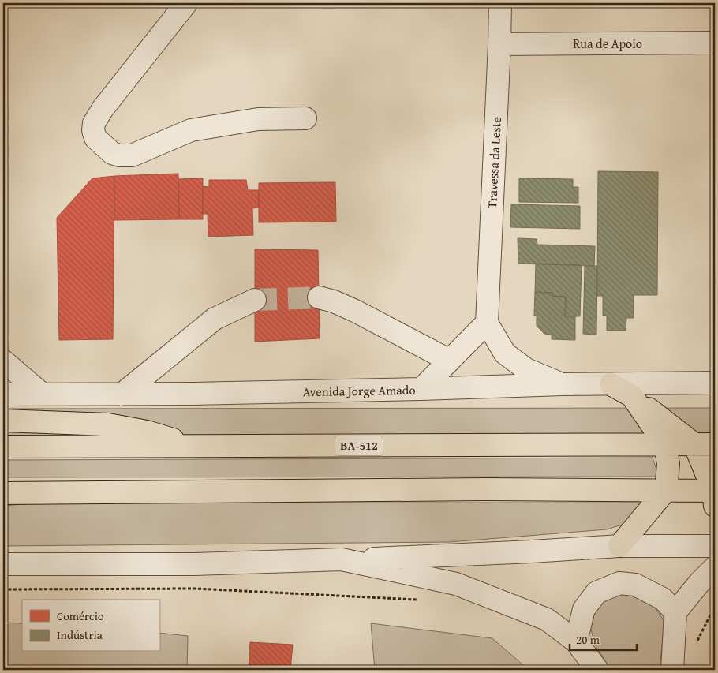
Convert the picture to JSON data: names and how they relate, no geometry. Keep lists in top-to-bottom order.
{
  "streets": {
    "main road": ["BA-512"],
    "street": ["Rua de Apoio", "Travessa da Leste", "Avenida Jorge Amado"]
  },
  "crossings": [
    ["Rua de Apoio", "Travessa da Leste"]
  ],
  "legend": ["Comércio", "Indústria"],
  "scale_bar": "20 m"
}
